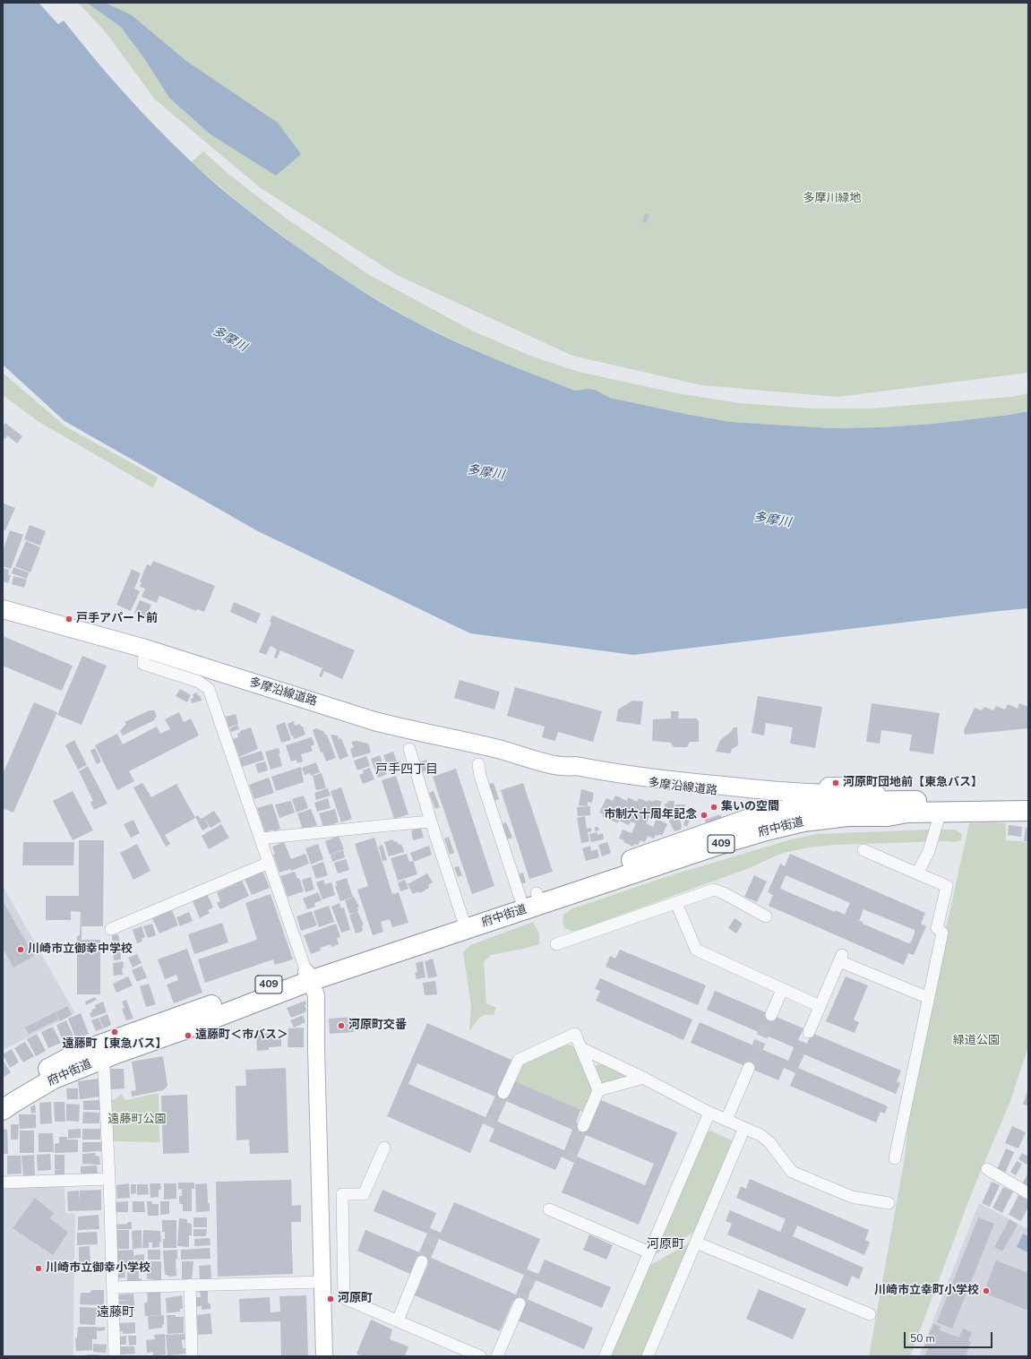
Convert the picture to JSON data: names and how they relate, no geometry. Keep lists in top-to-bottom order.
{
  "streets": {
    "highway": ["府中街道", "409"],
    "main road": ["多摩沿線道路"]
  },
  "crossings": [
    ["多摩沿線道路", "府中街道"]
  ],
  "districts": ["戸手四丁目", "河原町", "遠藤町"],
  "water": ["多摩川"],
  "parks": ["多摩川緑地", "緑道公園", "遠藤町公園"],
  "places": [
    "戸手アパート前",
    "河原町団地前【東急バス】",
    "集いの空間",
    "市制六十周年記念",
    "川崎市立御幸中学校",
    "河原町交番",
    "遠藤町【東急バス】",
    "遠藤町＜市バス＞",
    "川崎市立御幸小学校",
    "川崎市立幸町小学校",
    "河原町"
  ],
  "scale_bar": "50 m"
}
